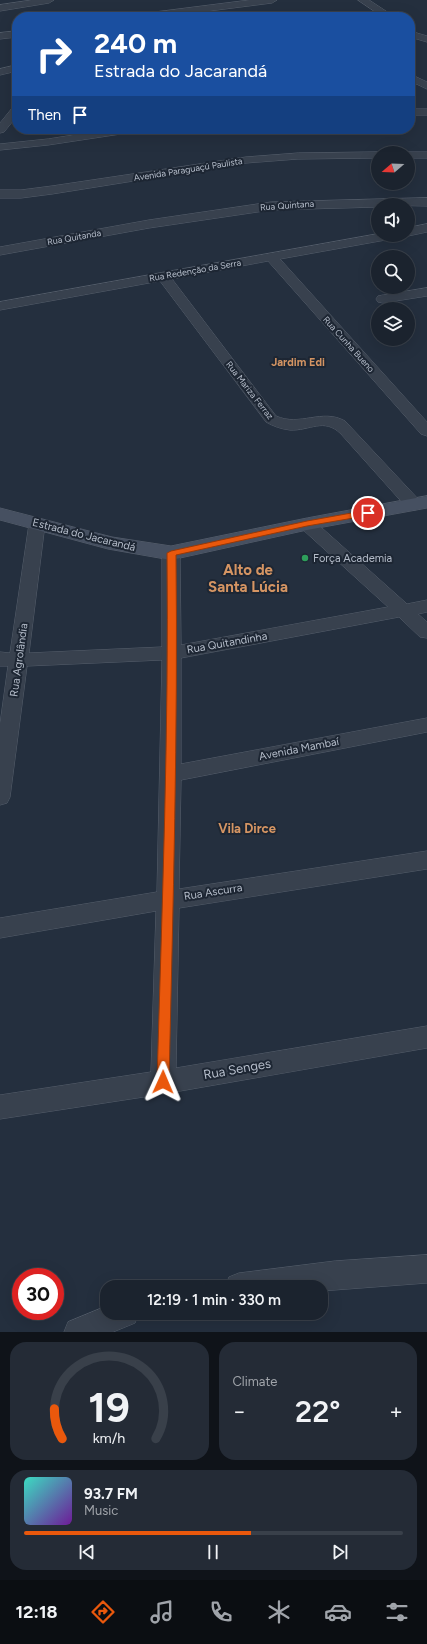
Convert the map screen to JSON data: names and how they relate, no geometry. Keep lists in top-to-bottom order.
{
  "streets": {
    "main road": ["Estrada do Jacarandá"],
    "street": [
      "Avenida Paraguaçú Paulista",
      "Rua Quintana",
      "Rua Quitanda",
      "Rua Redenção da Serra",
      "Rua Cunha Bueno",
      "Rua Mariza Ferraz",
      "Rua Quitandinha",
      "Rua Agrolândia",
      "Avenida Mambaí",
      "Rua Ascurra",
      "Rua Senges"
    ]
  },
  "crossings": [
    ["Rua Quintana", "Rua Quitanda"],
    ["Rua Redenção da Serra", "Rua Cunha Bueno"],
    ["Rua Redenção da Serra", "Rua Mariza Ferraz"],
    ["Rua Mariza Ferraz", "Estrada do Jacarandá"],
    ["Estrada do Jacarandá", "Rua Agrolândia"],
    ["Rua Quitandinha", "Rua Agrolândia"]
  ],
  "districts": ["Jardim Edi", "Alto de Santa Lúcia", "Vila Dirce"],
  "places": ["Força Academia"],
  "north": "left",
  "page": {
    "turn": ["240 m", "Estrada do Jacarandá"],
    "then": "Then",
    "limit": "30",
    "trip": "12:19 · 1 min · 330 m",
    "tile": "Climate",
    "heat": ["−", "22°", "+"],
    "song": ["93.7 FM", "Music"],
    "tabs": "12:18",
    "gauge": ["19", "km/h"]
  }
}
